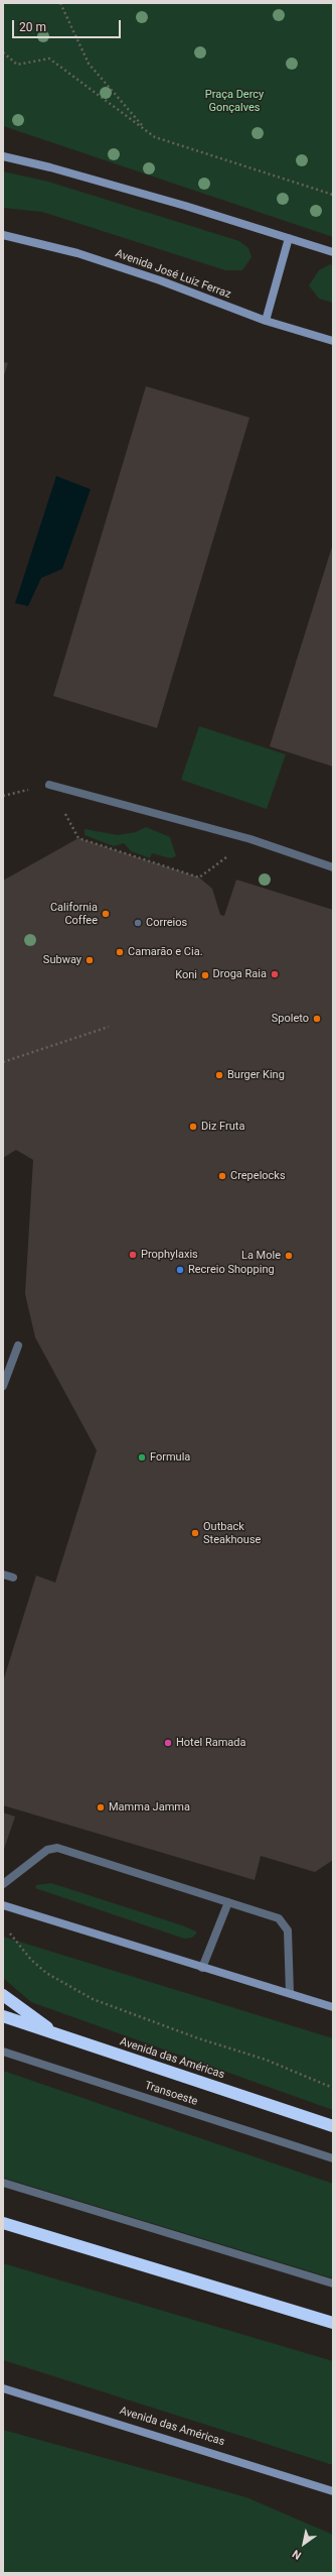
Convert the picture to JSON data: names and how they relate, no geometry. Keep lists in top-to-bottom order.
{
  "streets": {
    "highway": ["Avenida das Américas"],
    "street": ["Avenida José Luiz Ferraz", "Transoeste"]
  },
  "parks": ["Praça Dercy Gonçalves"],
  "places": [
    "California Coffee",
    "Correios",
    "Camarão e Cia.",
    "Subway",
    "Droga Raia",
    "Koni",
    "Spoleto",
    "Burger King",
    "Diz Fruta",
    "Crepelocks",
    "Prophylaxis",
    "La Mole",
    "Recreio Shopping",
    "Formula",
    "Outback Steakhouse",
    "Hotel Ramada",
    "Mamma Jamma"
  ],
  "scale_bar": "20 m",
  "north": "bottom left"
}
